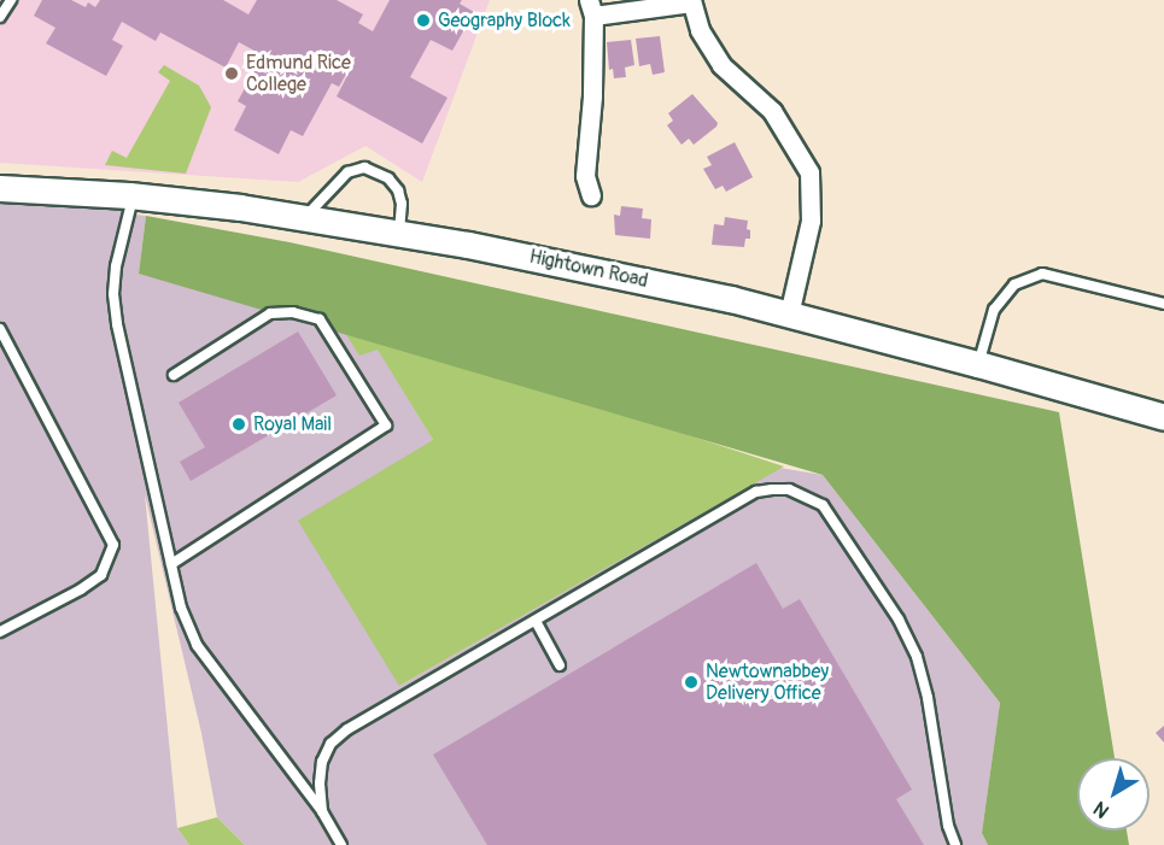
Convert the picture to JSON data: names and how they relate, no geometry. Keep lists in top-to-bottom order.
{
  "streets": {
    "main road": ["Hightown Road"]
  },
  "places": [
    "Geography Block",
    "Edmund Rice College",
    "Royal Mail",
    "Newtownabbey Delivery Office"
  ],
  "north": "bottom left"
}
